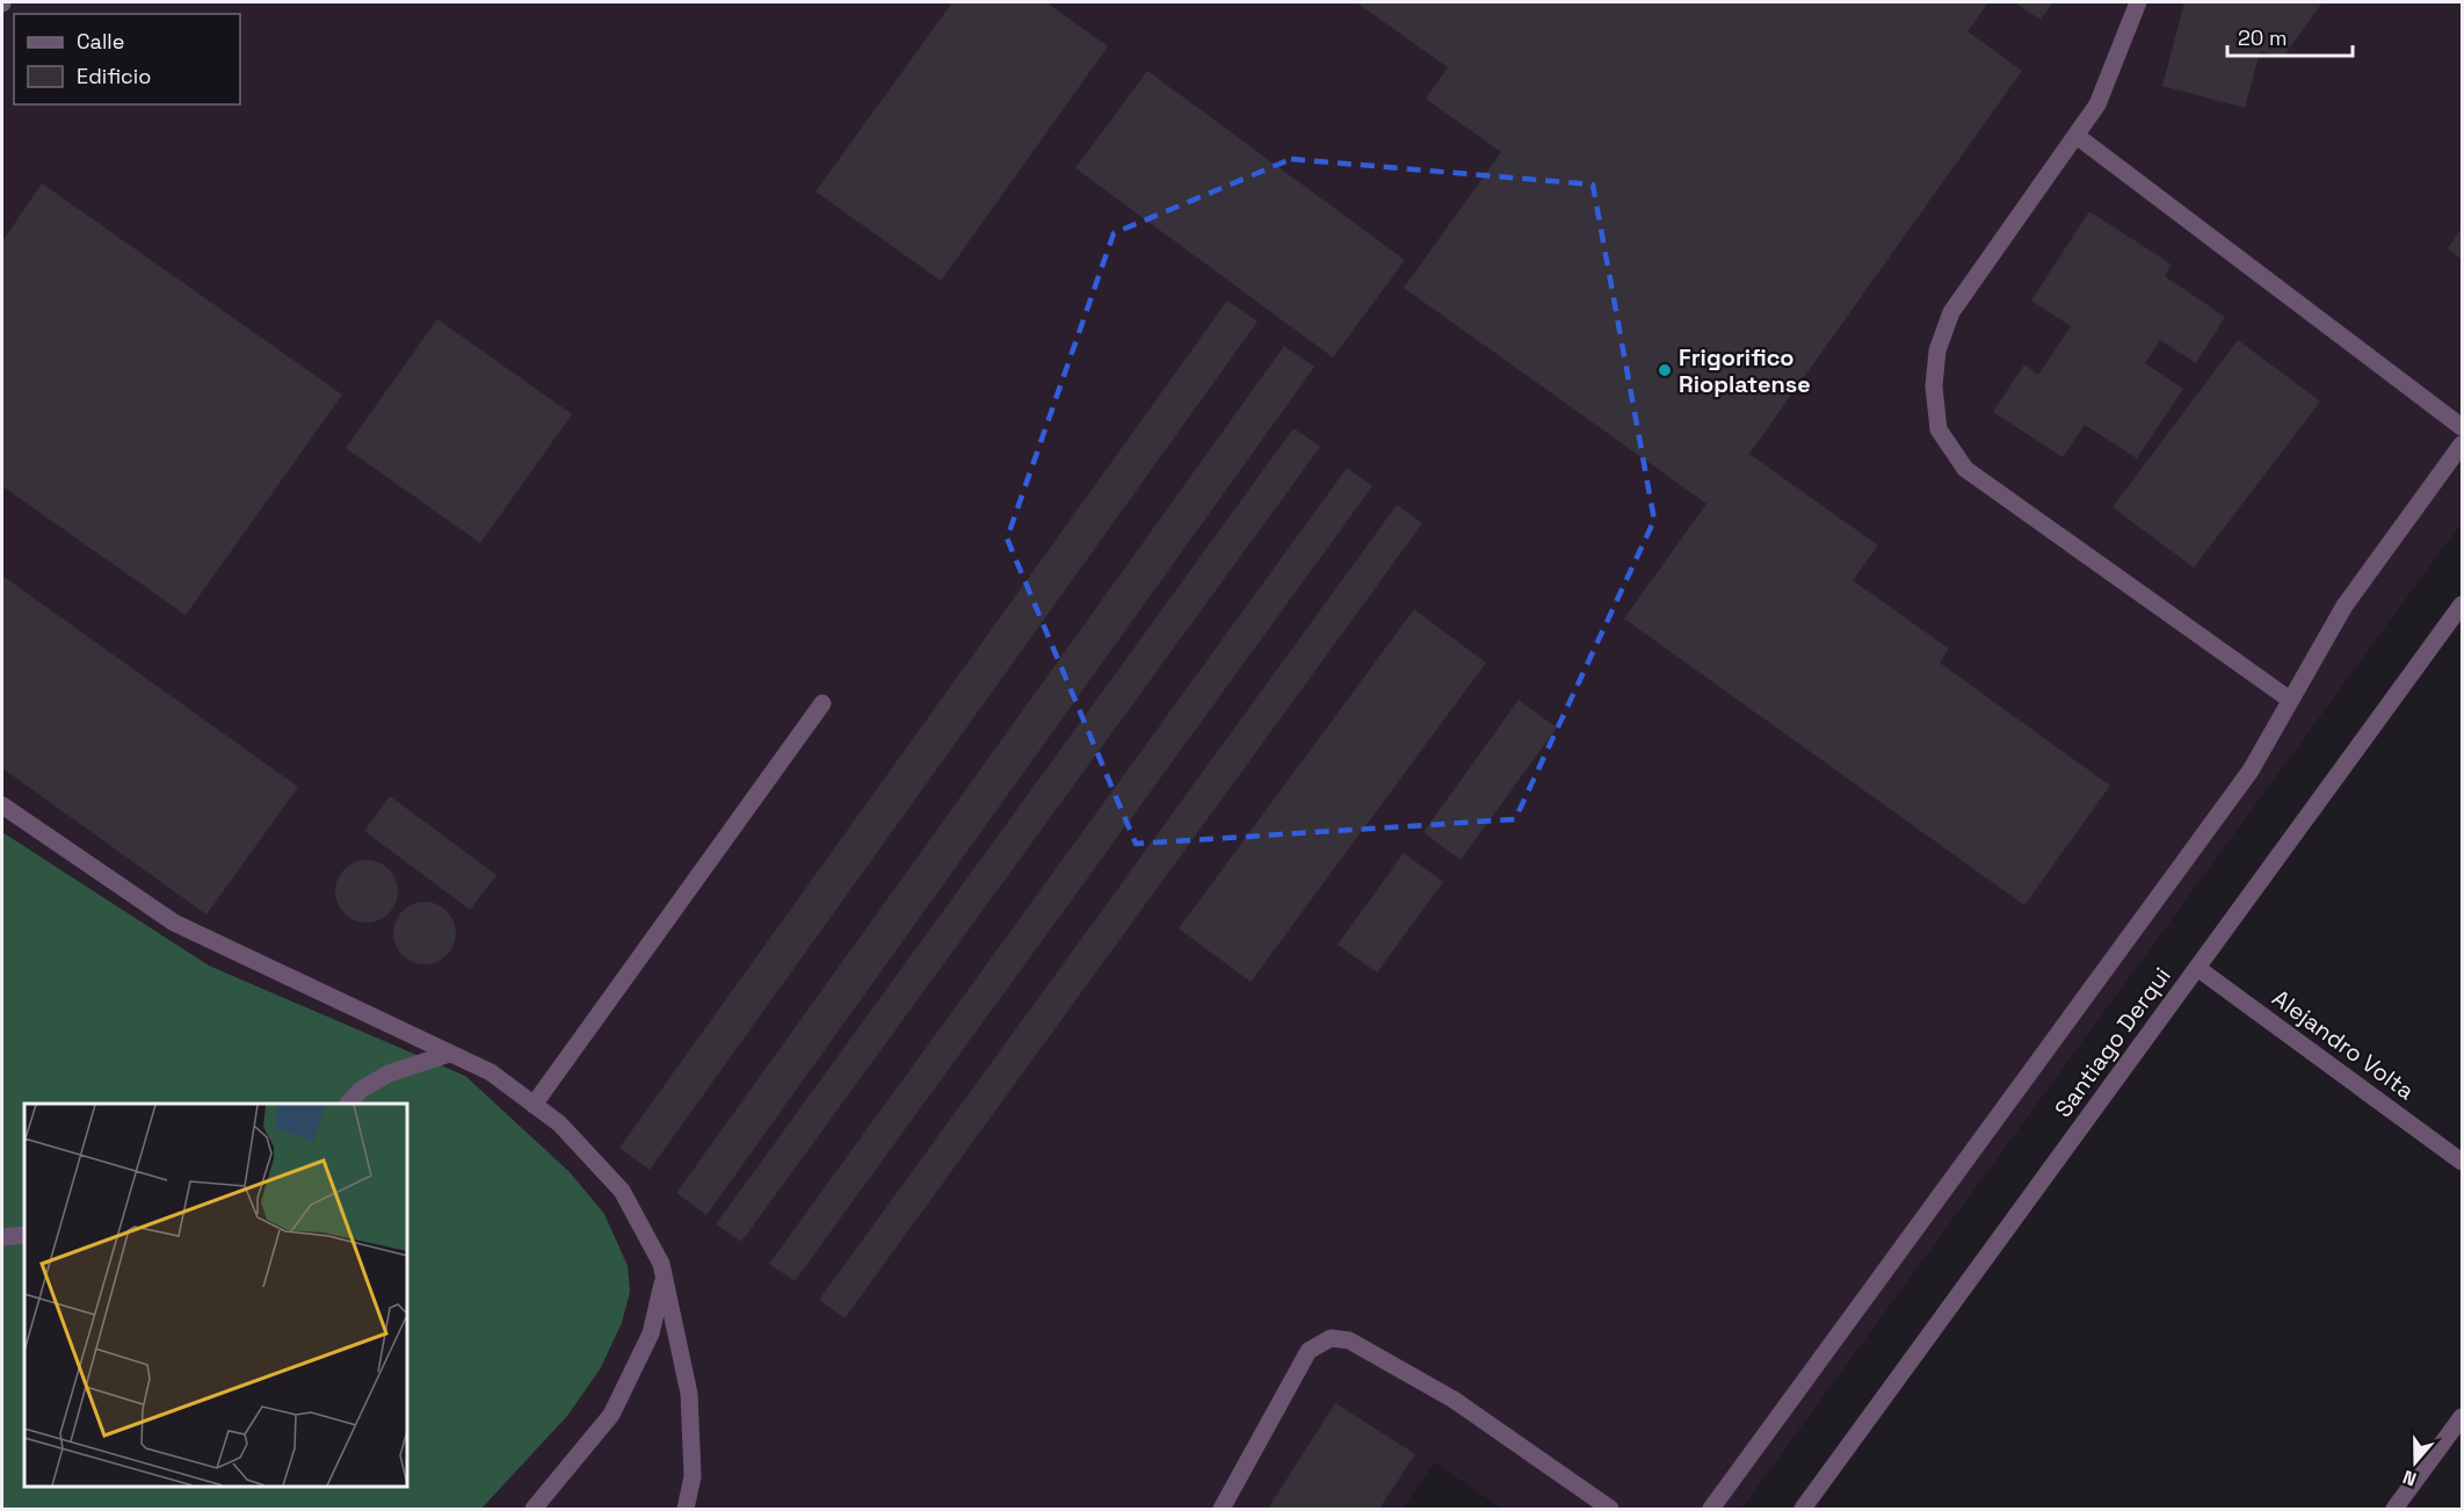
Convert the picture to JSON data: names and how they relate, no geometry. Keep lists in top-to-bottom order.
{
  "streets": {
    "street": ["Santiago Derqui", "Alejandro Volta"]
  },
  "crossings": [
    ["Santiago Derqui", "Alejandro Volta"]
  ],
  "places": ["Frigorifico Rioplatense"],
  "legend": ["Calle", "Edificio"],
  "scale_bar": "20 m",
  "north": "bottom"
}
